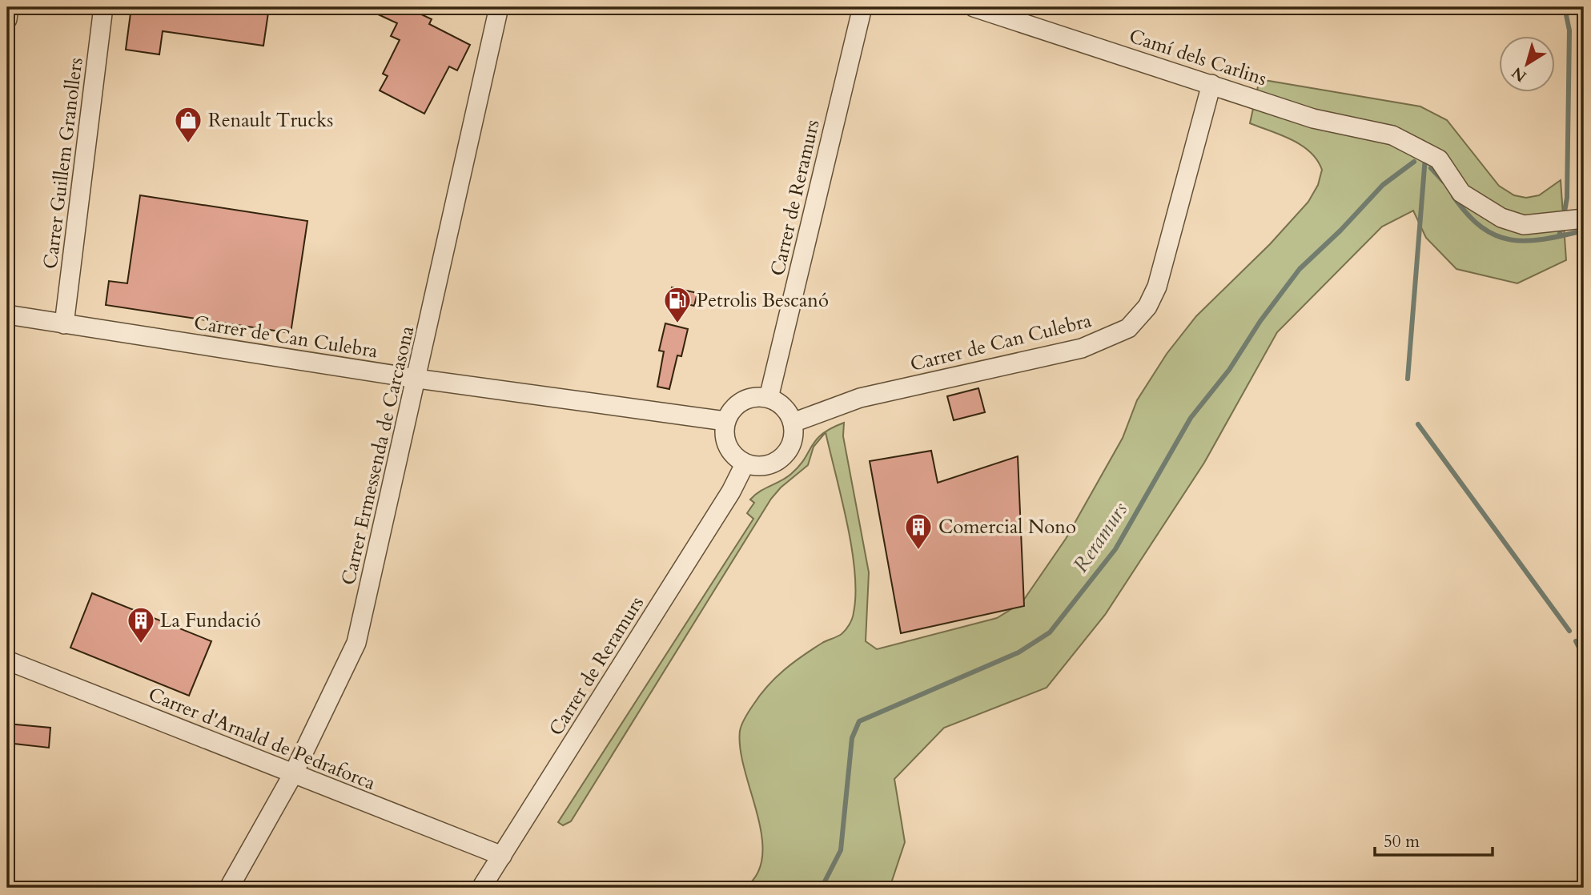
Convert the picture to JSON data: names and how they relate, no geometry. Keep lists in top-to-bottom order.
{
  "streets": {
    "street": [
      "Camí dels Carlins",
      "Carrer Guillem Granollers",
      "Carrer de Reramurs",
      "Carrer de Can Culebra",
      "Carrer Ermessenda de Carcasona",
      "Carrer d'Arnald de Pedraforca"
    ]
  },
  "crossings": [
    ["Camí dels Carlins", "Carrer de Can Culebra"],
    ["Carrer Guillem Granollers", "Carrer de Can Culebra"],
    ["Carrer de Reramurs", "Carrer de Can Culebra"],
    ["Carrer de Reramurs", "Carrer d'Arnald de Pedraforca"],
    ["Carrer de Can Culebra", "Carrer Ermessenda de Carcasona"],
    ["Carrer Ermessenda de Carcasona", "Carrer d'Arnald de Pedraforca"]
  ],
  "water": ["Reramurs"],
  "places": {
    "shop": ["Renault Trucks"],
    "fuel station": ["Petrolis Bescanó"],
    "building": ["Comercial Nono", "La Fundació"]
  },
  "scale_bar": "50 m",
  "north": "bottom left"
}
